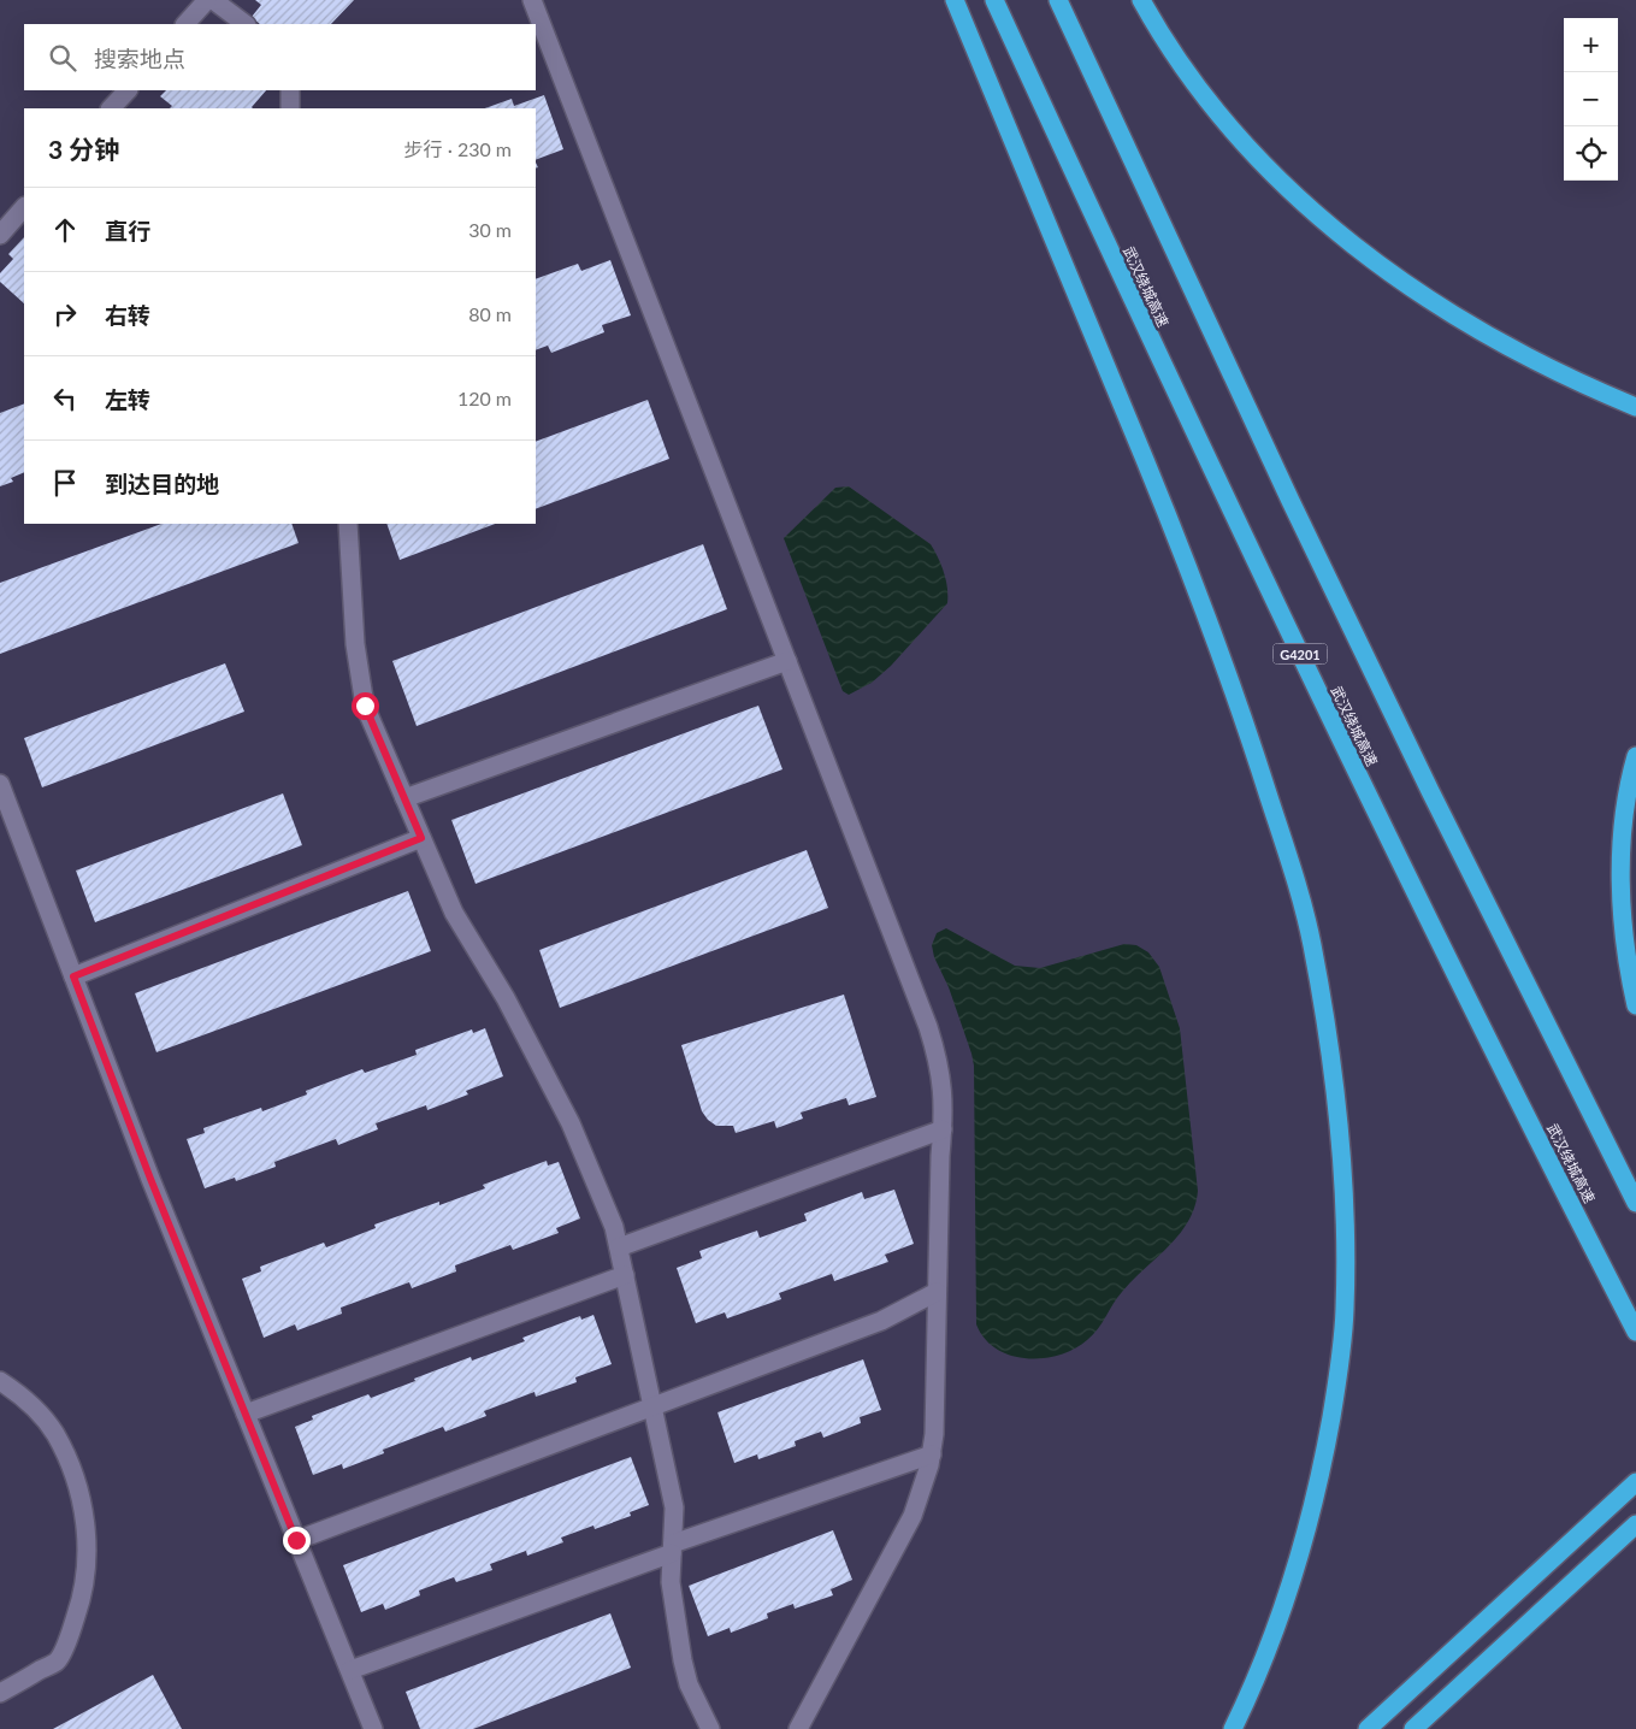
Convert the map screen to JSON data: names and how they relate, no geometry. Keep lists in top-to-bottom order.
{
  "streets": {
    "highway": ["武汉绕城高速", "G4201"]
  },
  "page": {
    "map_buttons": ["+", "−"],
    "search": "搜索地点",
    "heading": ["3 分钟", "步行 · 230 m"],
    "list": [
      ["直行", "30 m"],
      ["右转", "80 m"],
      ["左转", "120 m"],
      "到达目的地"
    ]
  }
}
